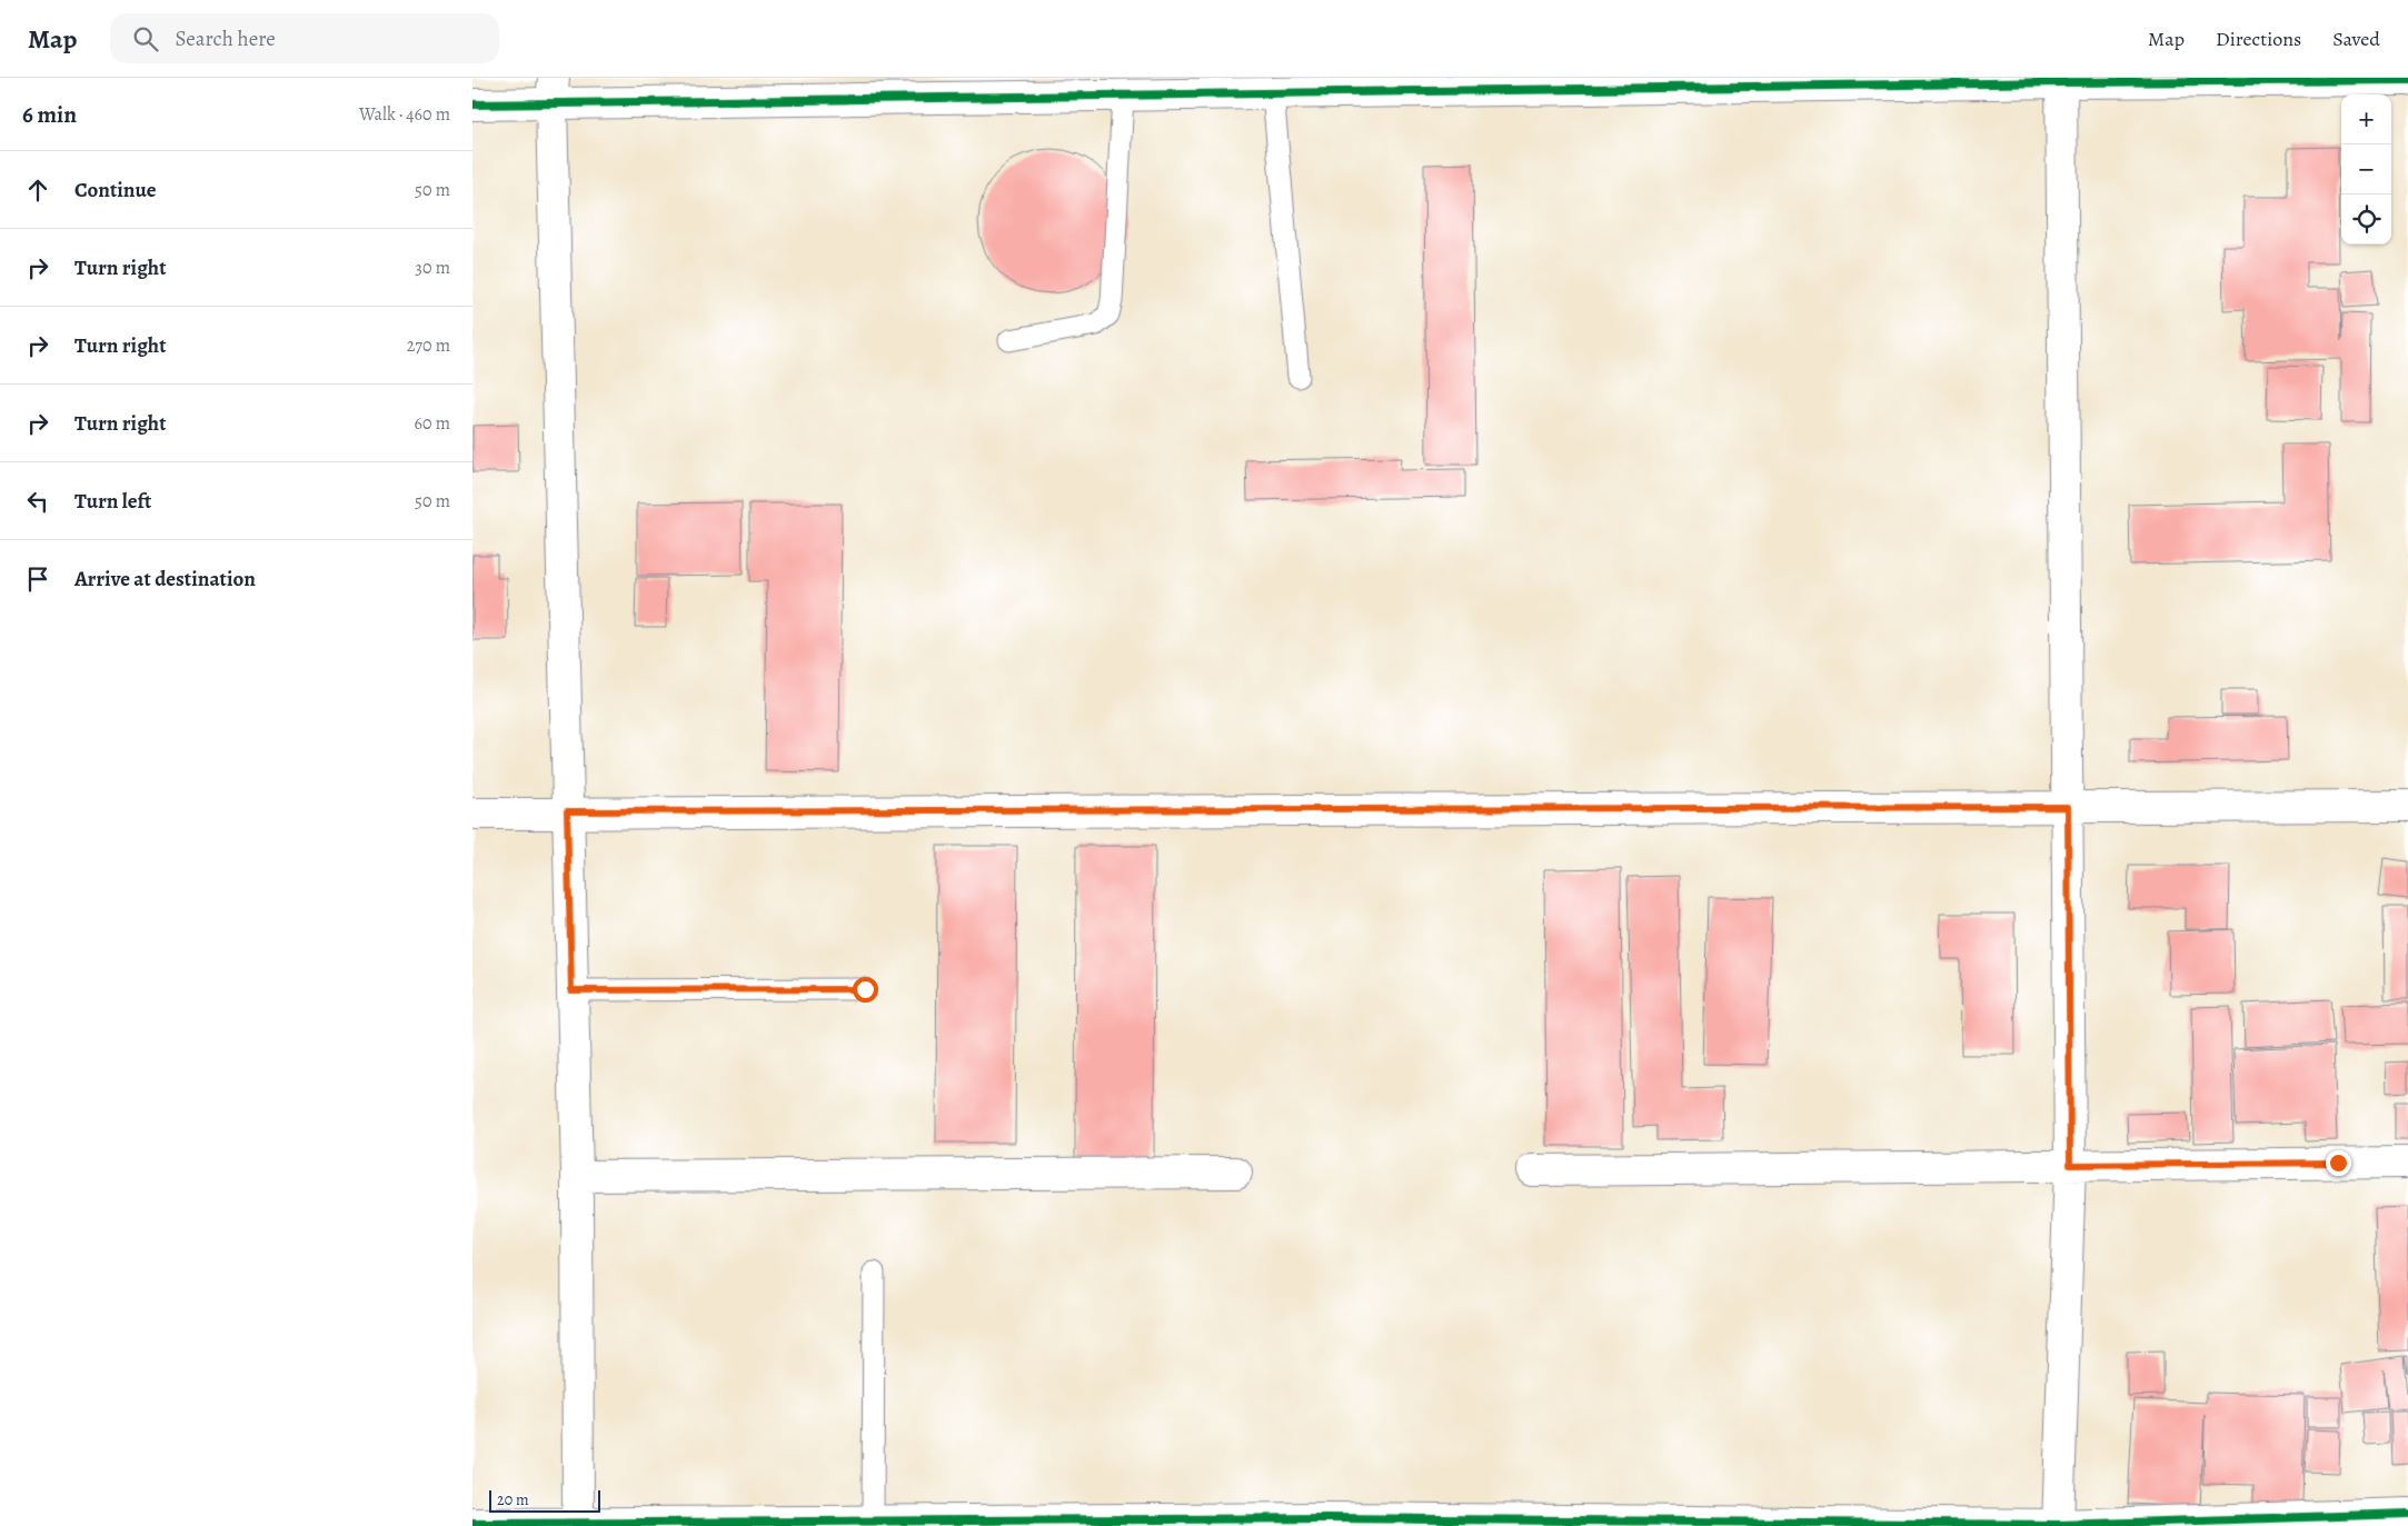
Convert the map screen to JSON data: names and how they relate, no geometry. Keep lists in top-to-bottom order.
{
  "scale_bar": "20 m",
  "page": {
    "header": "Map",
    "search": "Search here",
    "nav": ["Map", "Directions", "Saved"],
    "heading": ["6 min", "Walk · 460 m"],
    "map_buttons": ["+", "−"],
    "list": [
      ["Continue", "50 m"],
      ["Turn right", "30 m"],
      ["Turn right", "270 m"],
      ["Turn right", "60 m"],
      ["Turn left", "50 m"],
      "Arrive at destination"
    ],
    "scale": "20 m"
  }
}
